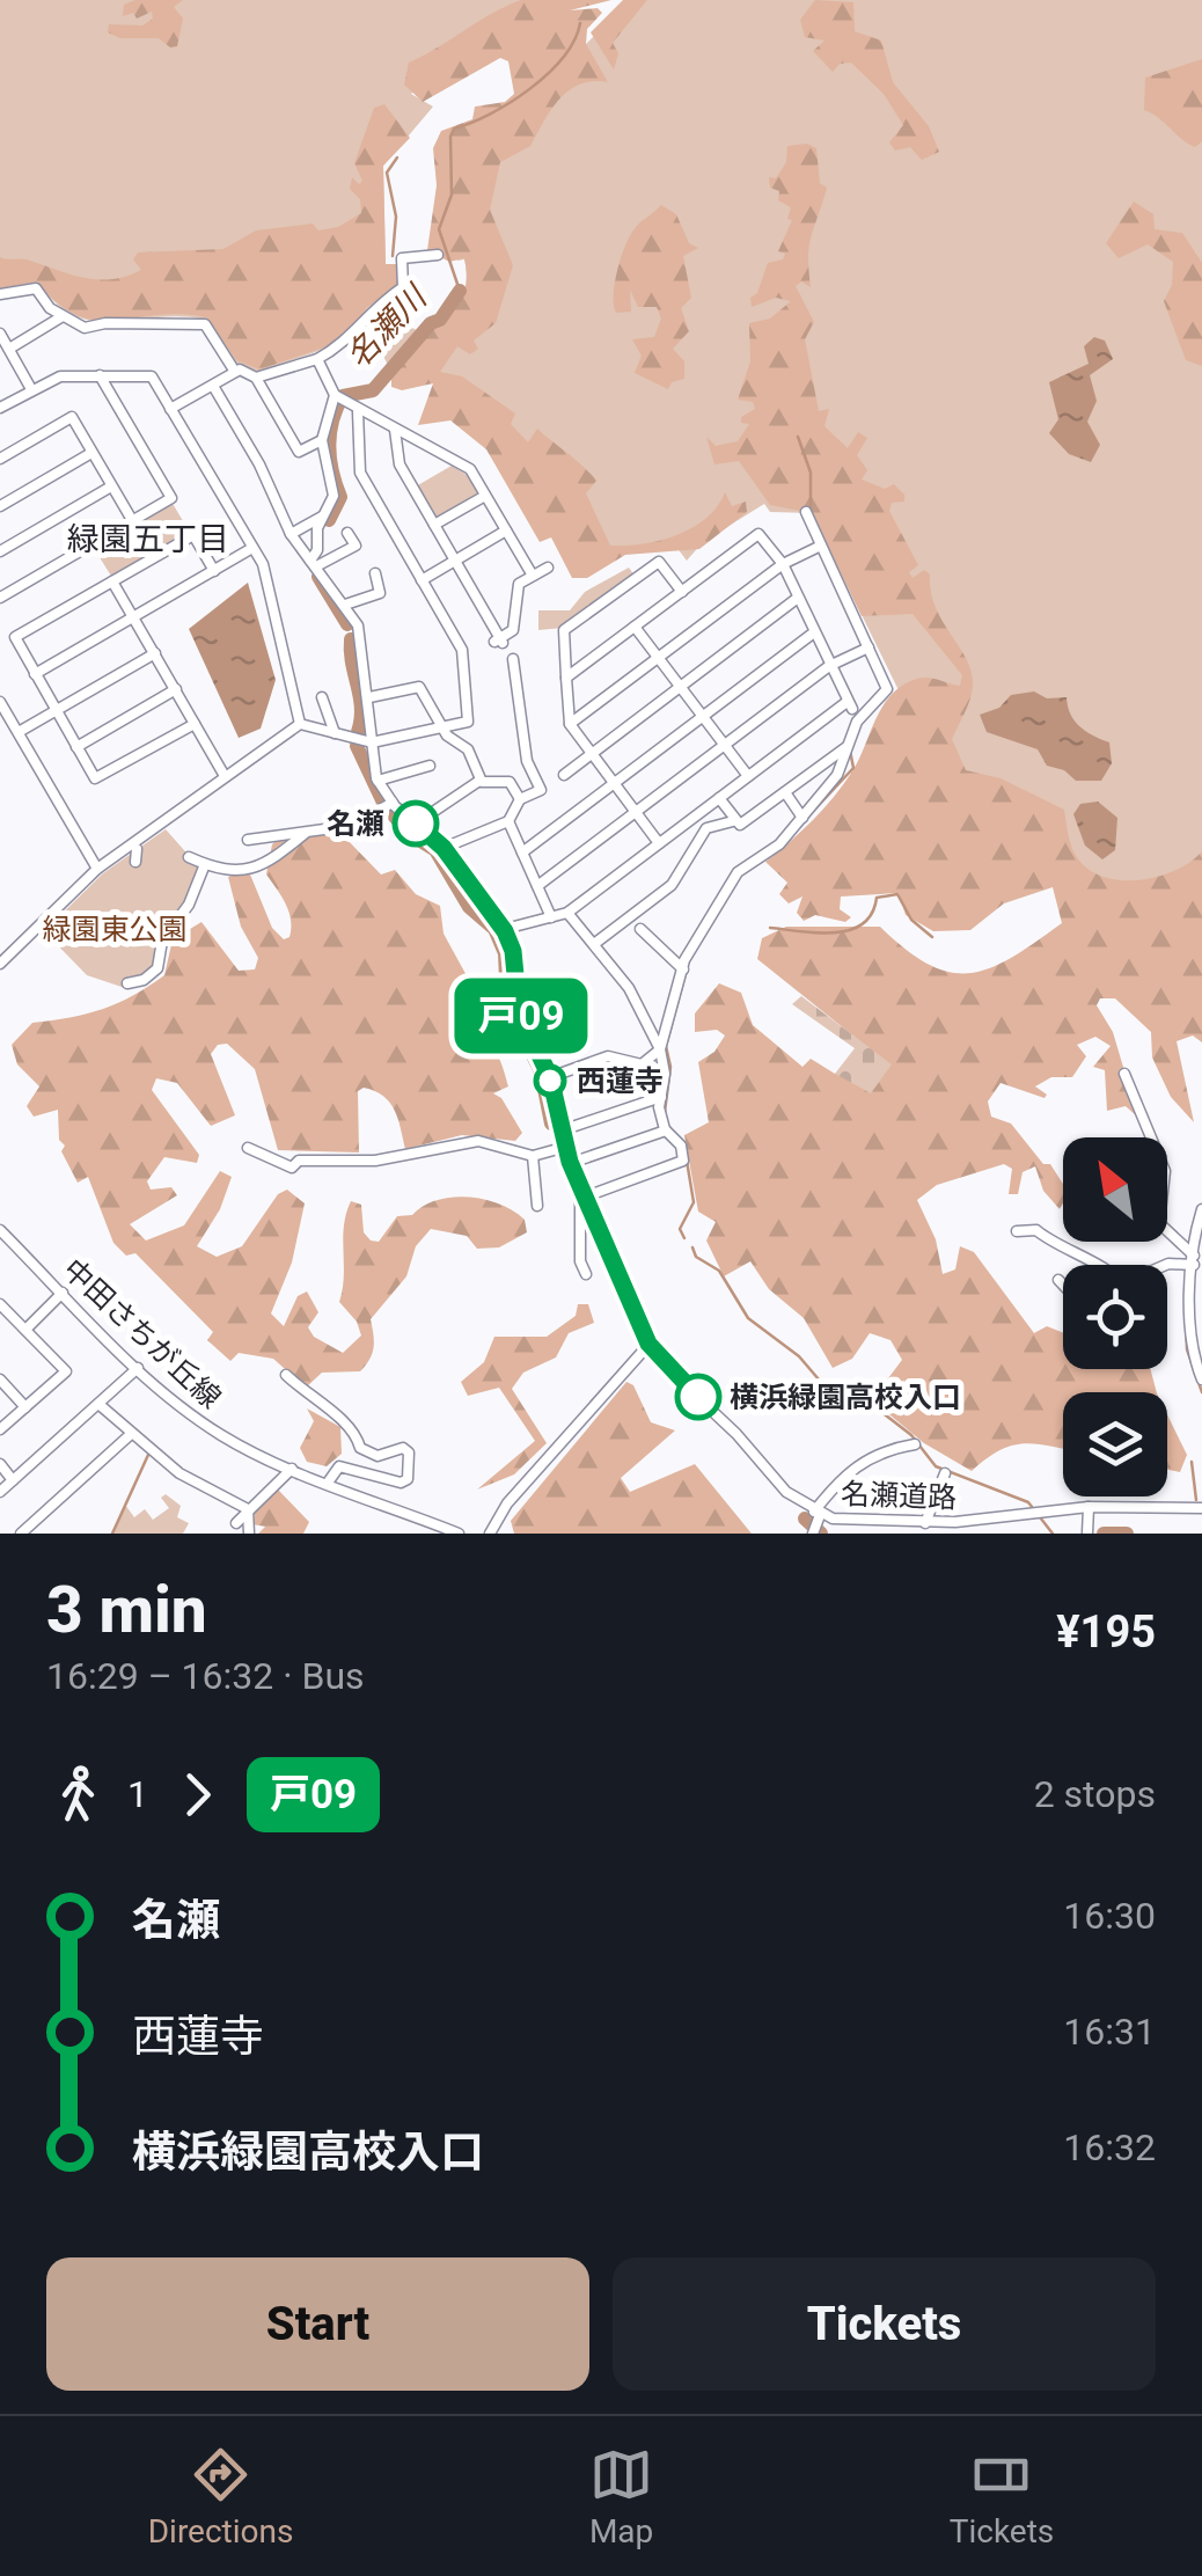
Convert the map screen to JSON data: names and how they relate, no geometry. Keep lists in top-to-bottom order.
{
  "streets": {
    "street": ["中田さちが丘線", "名瀬道路"]
  },
  "districts": ["緑園五丁目"],
  "water": ["名瀬川"],
  "parks": ["緑園東公園"],
  "places": ["名瀬", "西蓮寺", "横浜緑園高校入口"],
  "lines": ["bus line 戸09"],
  "north": "top left",
  "page": {
    "on_map": "戸09",
    "heading": ["3 min", "16:29 – 16:32 · Bus", "¥195"],
    "legs": ["1", "戸09", "2 stops"],
    "list": [
      {
        "name": "名瀬",
        "value": "16:30"
      },
      {
        "name": "西蓮寺",
        "value": "16:31"
      },
      {
        "name": "横浜緑園高校入口",
        "value": "16:32"
      }
    ],
    "buttons": ["Start", "Tickets"],
    "tabs": ["Directions", "Map", "Tickets"]
  }
}
